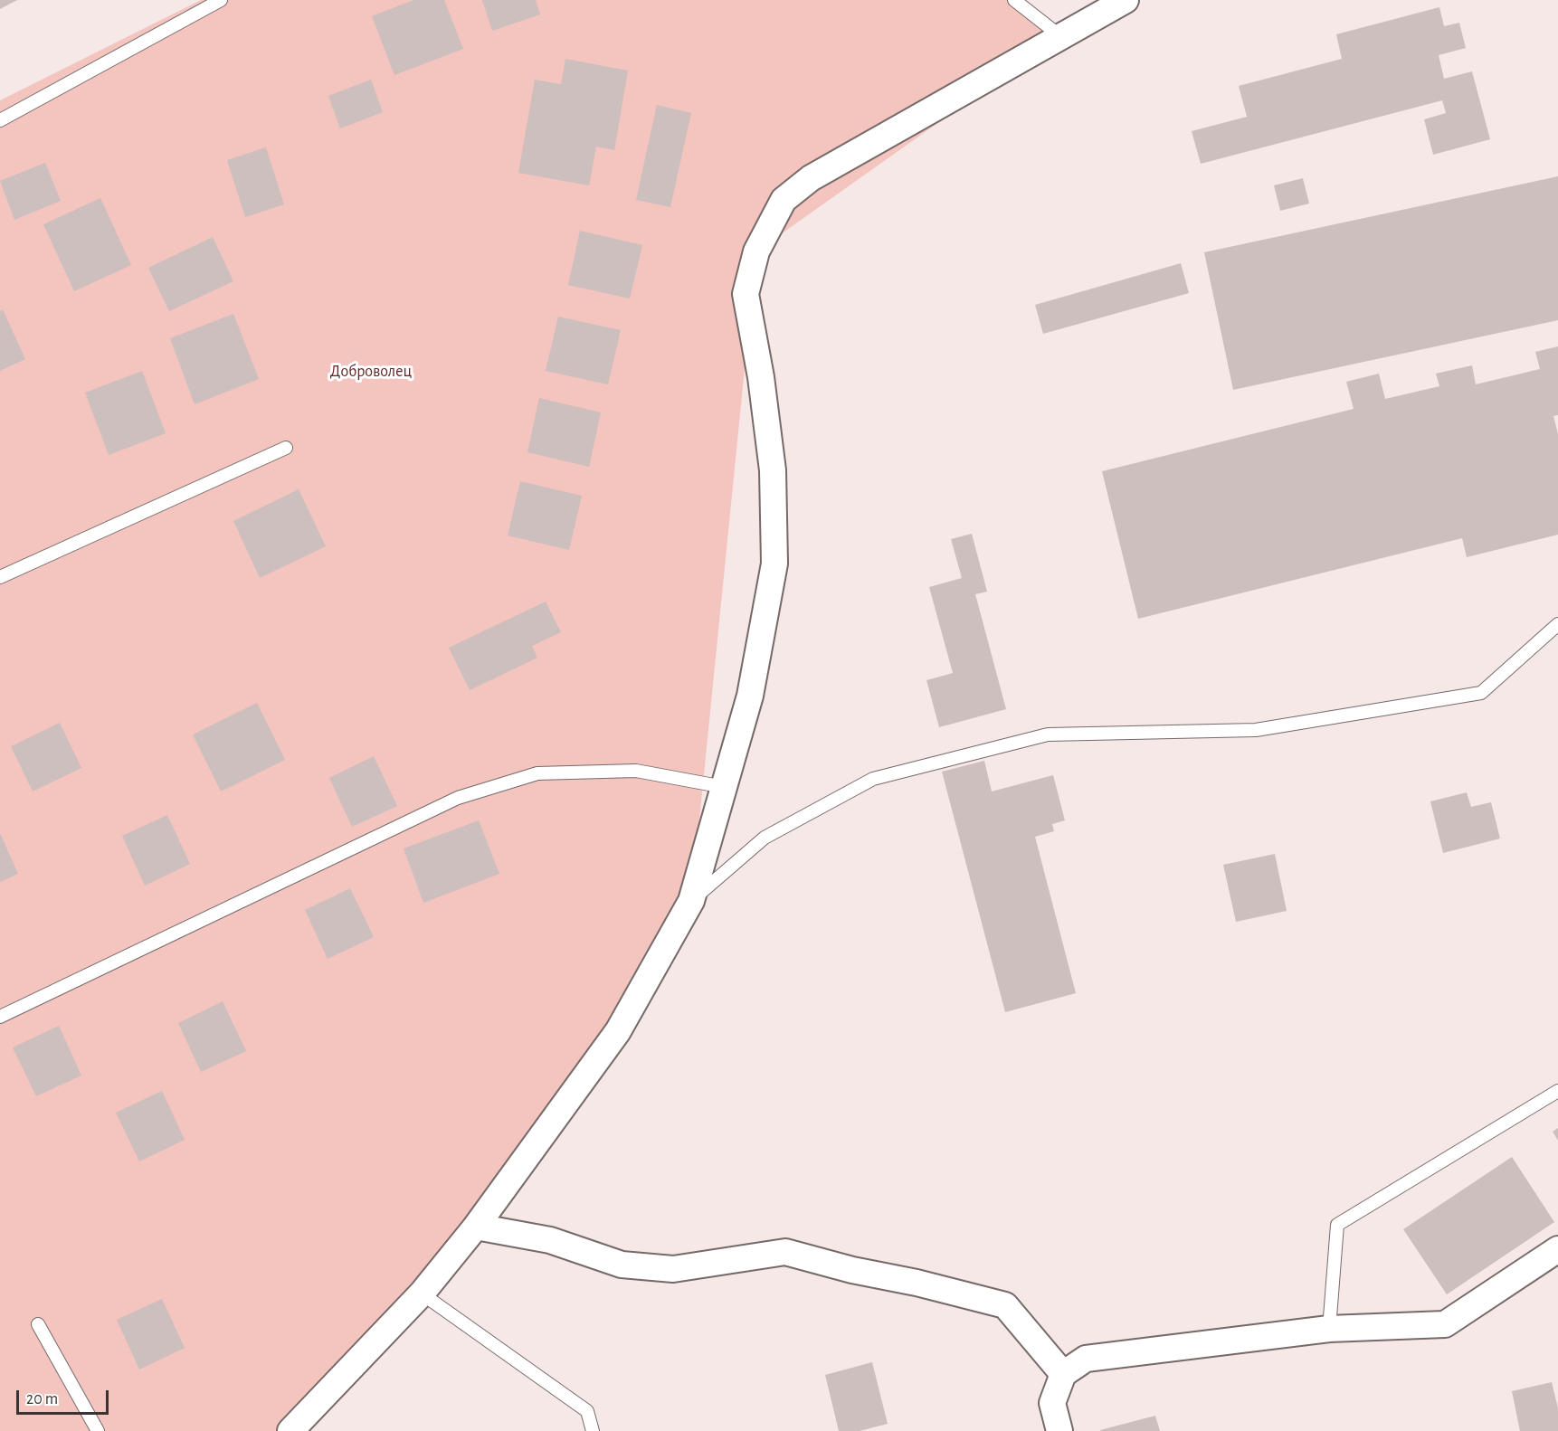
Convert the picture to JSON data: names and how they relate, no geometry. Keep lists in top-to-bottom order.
{
  "parks": ["Доброволец"],
  "scale_bar": "20 m"
}
